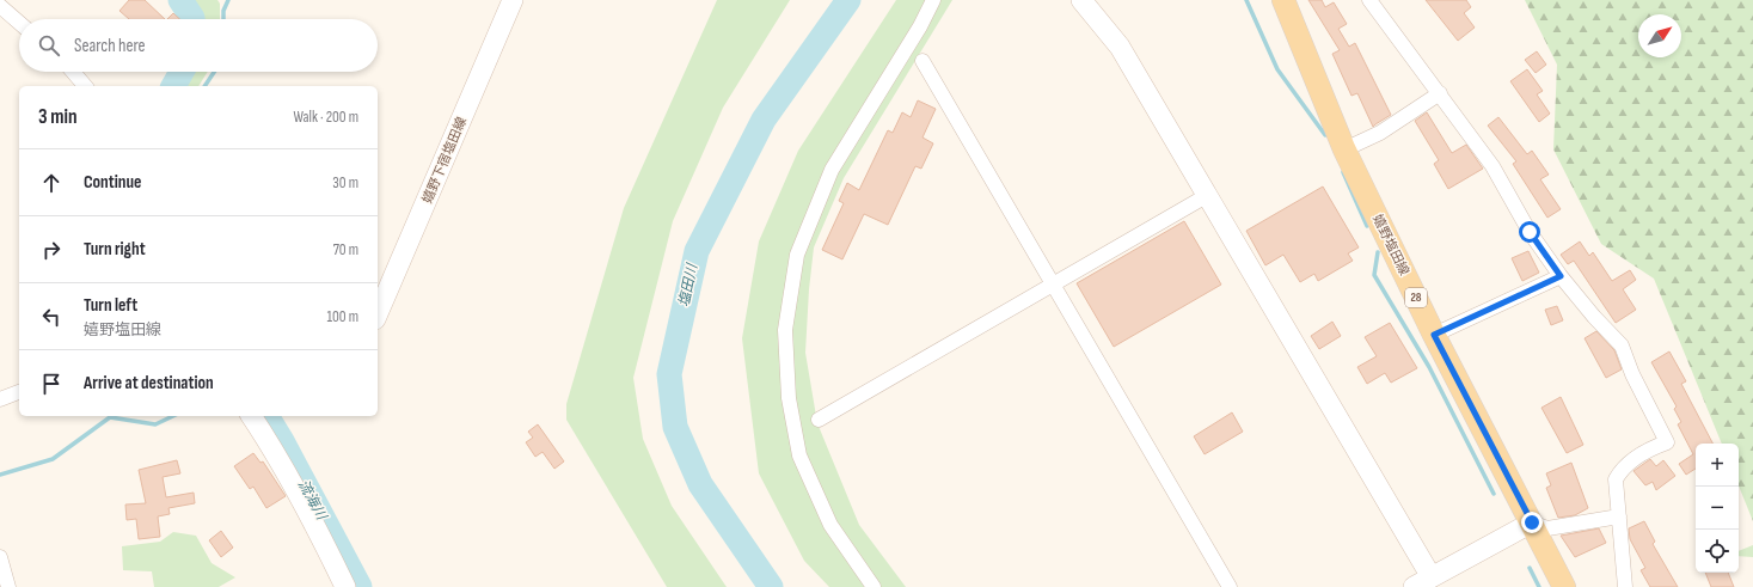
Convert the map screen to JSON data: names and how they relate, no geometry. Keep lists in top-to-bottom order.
{
  "streets": {
    "main road": ["嬉野塩田線", "28"],
    "street": ["嬉野下宿塩田線"]
  },
  "water": ["塩田川", "流海川"],
  "north": "top right",
  "page": {
    "search": "Search here",
    "heading": ["3 min", "Walk · 200 m"],
    "list": [
      ["Continue", "30 m"],
      ["Turn right", "70 m"],
      ["Turn left", "嬉野塩田線", "100 m"],
      "Arrive at destination"
    ],
    "map_buttons": ["+", "−"]
  }
}
